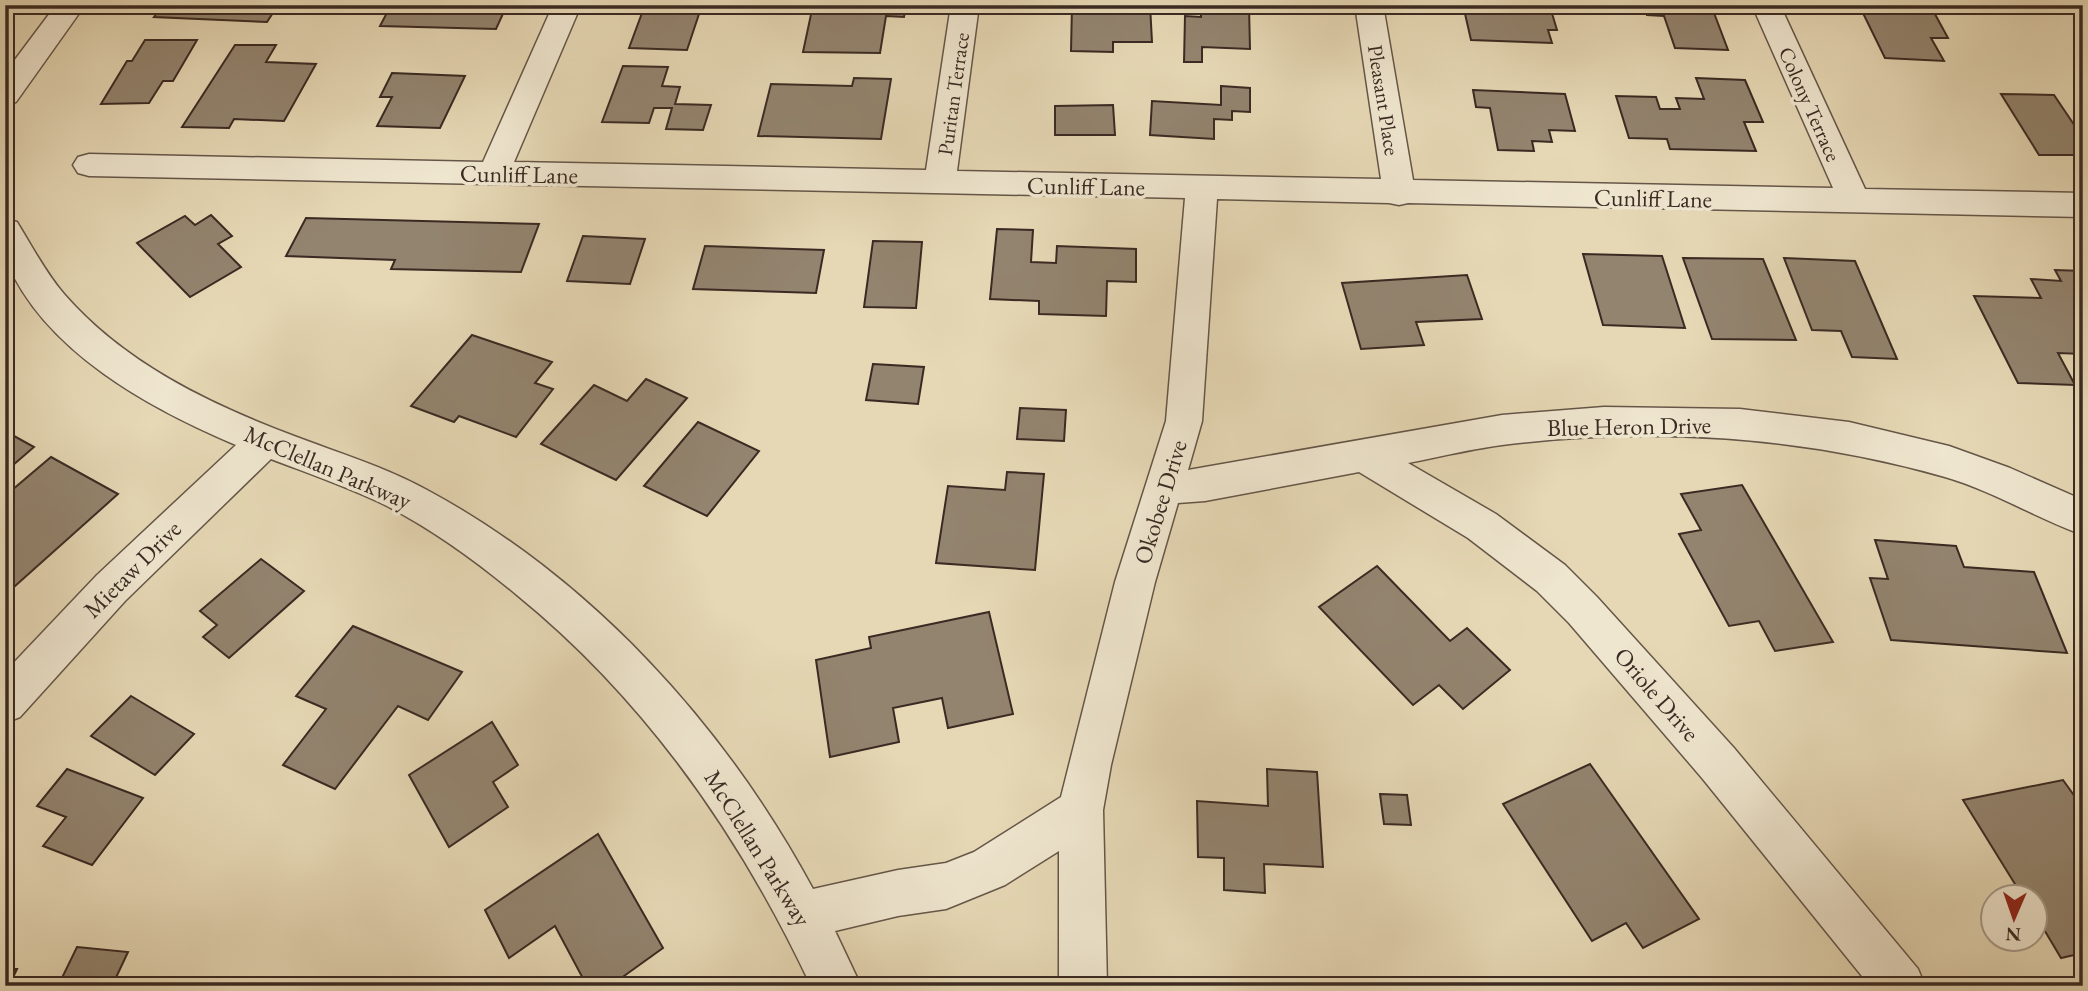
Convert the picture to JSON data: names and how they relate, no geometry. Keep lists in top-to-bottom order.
{
  "streets": {
    "street": [
      "Puritan Terrace",
      "Pleasant Place",
      "Colony Terrace",
      "Cunliff Lane",
      "Blue Heron Drive",
      "McClellan Parkway",
      "Okobee Drive",
      "Mietaw Drive",
      "Oriole Drive"
    ]
  },
  "crossings": [
    ["Puritan Terrace", "Cunliff Lane"],
    ["Pleasant Place", "Cunliff Lane"],
    ["Colony Terrace", "Cunliff Lane"],
    ["Cunliff Lane", "Okobee Drive"],
    ["Blue Heron Drive", "Okobee Drive"],
    ["Blue Heron Drive", "Oriole Drive"],
    ["McClellan Parkway", "Mietaw Drive"]
  ],
  "north": "bottom"
}
